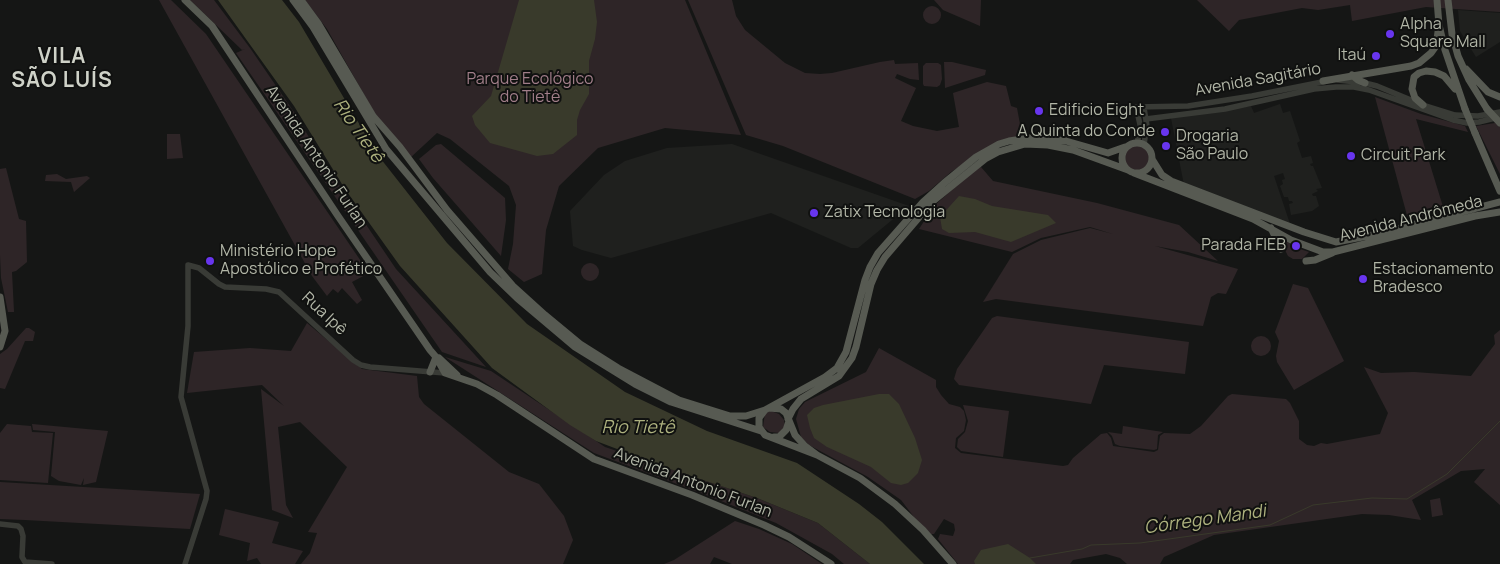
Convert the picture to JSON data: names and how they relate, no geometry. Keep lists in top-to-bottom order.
{
  "streets": {
    "main road": ["Avenida Antonio Furlan", "Avenida Andrômeda"],
    "street": ["Avenida Sagitário", "Rua Ipê"]
  },
  "crossings": [
    ["Avenida Sagitário", "Avenida Andrômeda"],
    ["Avenida Antonio Furlan", "Rua Ipê"]
  ],
  "districts": ["VILA SÃO LUÍS"],
  "water": ["Rio Tietê", "Córrego Mandi"],
  "parks": ["Parque Ecológico do Tietê"],
  "places": [
    "Alpha Square Mall",
    "Itaú",
    "Edificio Eight",
    "A Quinta do Conde",
    "Drogaria São Paulo",
    "Circuit Park",
    "Zatix Tecnologia",
    "Parada FIEB",
    "Ministério Hope Apostólico e Profético",
    "Estacionamento Bradesco"
  ]
}
